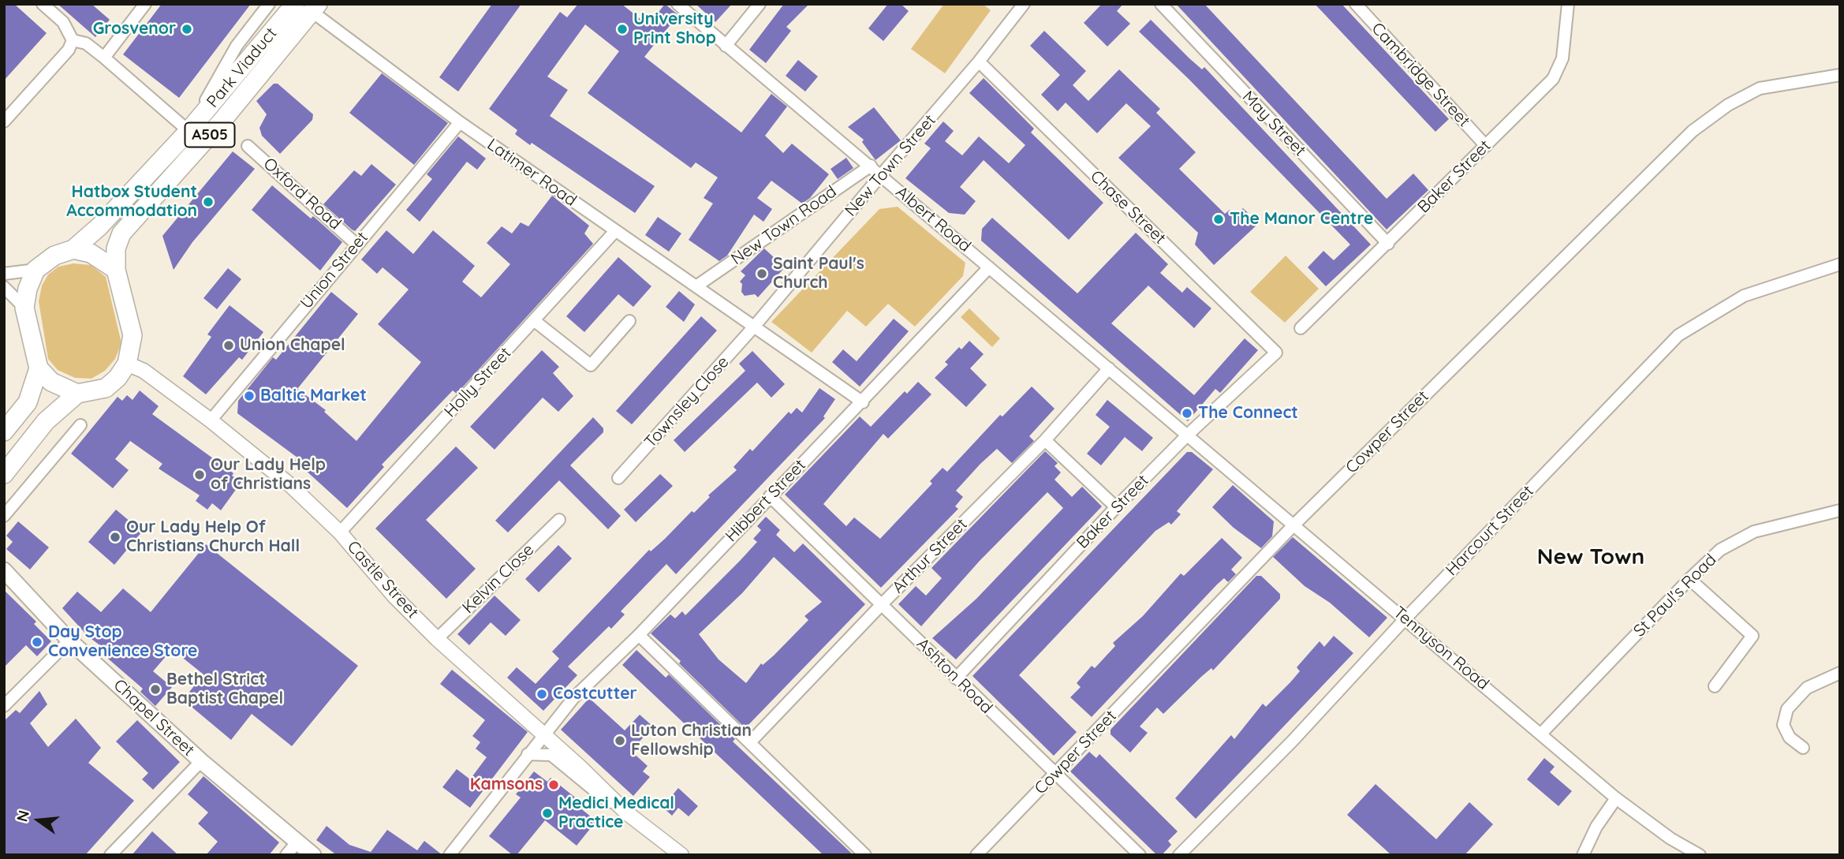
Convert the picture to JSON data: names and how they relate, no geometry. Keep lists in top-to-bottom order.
{
  "streets": {
    "highway": ["Park Viaduct", "A505"],
    "main road": ["Chapel Street"],
    "street": [
      "Cambridge Street",
      "May Street",
      "New Town Street",
      "Latimer Road",
      "Baker Street",
      "Oxford Road",
      "Chase Street",
      "Albert Road",
      "New Town Road",
      "Union Street",
      "Holly Street",
      "Townsley Close",
      "Cowper Street",
      "Hibbert Street",
      "Harcourt Street",
      "Arthur Street",
      "Kelvin Close",
      "Castle Street",
      "St Paul's Road",
      "Tennyson Road",
      "Ashton Road"
    ]
  },
  "crossings": [
    ["Park Viaduct", "A505"],
    ["Park Viaduct", "Latimer Road"],
    ["Park Viaduct", "Castle Street"],
    ["Cambridge Street", "Baker Street"],
    ["May Street", "Baker Street"],
    ["A505", "Castle Street"],
    ["New Town Street", "Latimer Road"],
    ["New Town Street", "Chase Street"],
    ["New Town Street", "Albert Road"],
    ["New Town Street", "Townsley Close"],
    ["Latimer Road", "New Town Road"],
    ["Latimer Road", "Union Street"],
    ["Latimer Road", "Holly Street"],
    ["Latimer Road", "Townsley Close"],
    ["Latimer Road", "Hibbert Street"],
    ["Baker Street", "Chase Street"],
    ["Baker Street", "Albert Road"],
    ["Baker Street", "Tennyson Road"],
    ["Baker Street", "Ashton Road"],
    ["Oxford Road", "Union Street"],
    ["Albert Road", "New Town Road"],
    ["Albert Road", "Hibbert Street"],
    ["Albert Road", "Arthur Street"],
    ["Albert Road", "Tennyson Road"],
    ["Union Street", "Castle Street"],
    ["Holly Street", "Castle Street"],
    ["Cowper Street", "Tennyson Road"],
    ["Cowper Street", "Ashton Road"],
    ["Hibbert Street", "Castle Street"],
    ["Hibbert Street", "Ashton Road"],
    ["Harcourt Street", "Tennyson Road"],
    ["Arthur Street", "Ashton Road"],
    ["Kelvin Close", "Castle Street"],
    ["St Paul's Road", "Tennyson Road"]
  ],
  "districts": ["New Town"],
  "places": [
    "Grosvenor",
    "University Print Shop",
    "Hatbox Student Accommodation",
    "The Manor Centre",
    "Saint Paul's Church",
    "Union Chapel",
    "Baltic Market",
    "The Connect",
    "Our Lady Help of Christians",
    "Our Lady Help Of Christians Church Hall",
    "Day Stop Convenience Store",
    "Bethel Strict Baptist Chapel",
    "Costcutter",
    "Luton Christian Fellowship",
    "Kamsons",
    "Medici Medical Practice"
  ],
  "north": "left"
}
